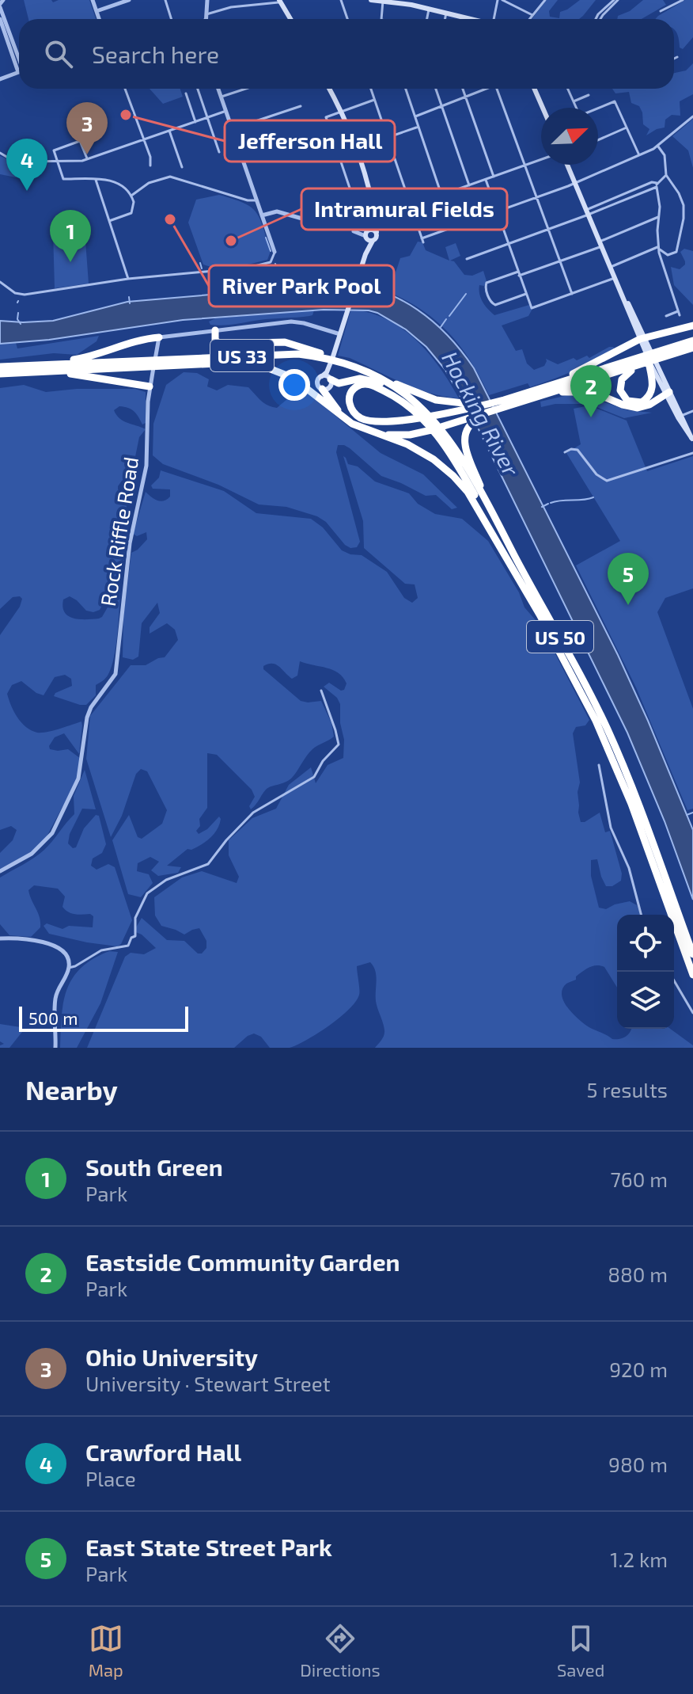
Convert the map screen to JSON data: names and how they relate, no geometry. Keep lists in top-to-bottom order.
{
  "streets": {
    "highway": ["US 33", "US 50"],
    "street": ["Rock Riffle Road"]
  },
  "crossings": [
    ["US 33", "US 50"]
  ],
  "water": ["Hocking River"],
  "places": ["Jefferson Hall", "River Park Pool", "Intramural Fields"],
  "scale_bar": "500 m",
  "north": "top right",
  "page": {
    "search": "Search here",
    "pins": [
      "3",
      "4",
      "1",
      "2",
      "5"
    ],
    "scale": "500 m",
    "heading": ["Nearby", "5 results"],
    "list": [
      {
        "mark": "1",
        "name": "South Green",
        "note": "Park",
        "value": "760 m"
      },
      {
        "mark": "2",
        "name": "Eastside Community Garden",
        "note": "Park",
        "value": "880 m"
      },
      {
        "mark": "3",
        "name": "Ohio University",
        "note": "University · Stewart Street",
        "value": "920 m"
      },
      {
        "mark": "4",
        "name": "Crawford Hall",
        "note": "Place",
        "value": "980 m"
      },
      {
        "mark": "5",
        "name": "East State Street Park",
        "note": "Park",
        "value": "1.2 km"
      }
    ],
    "nav": ["Map", "Directions", "Saved"]
  }
}
